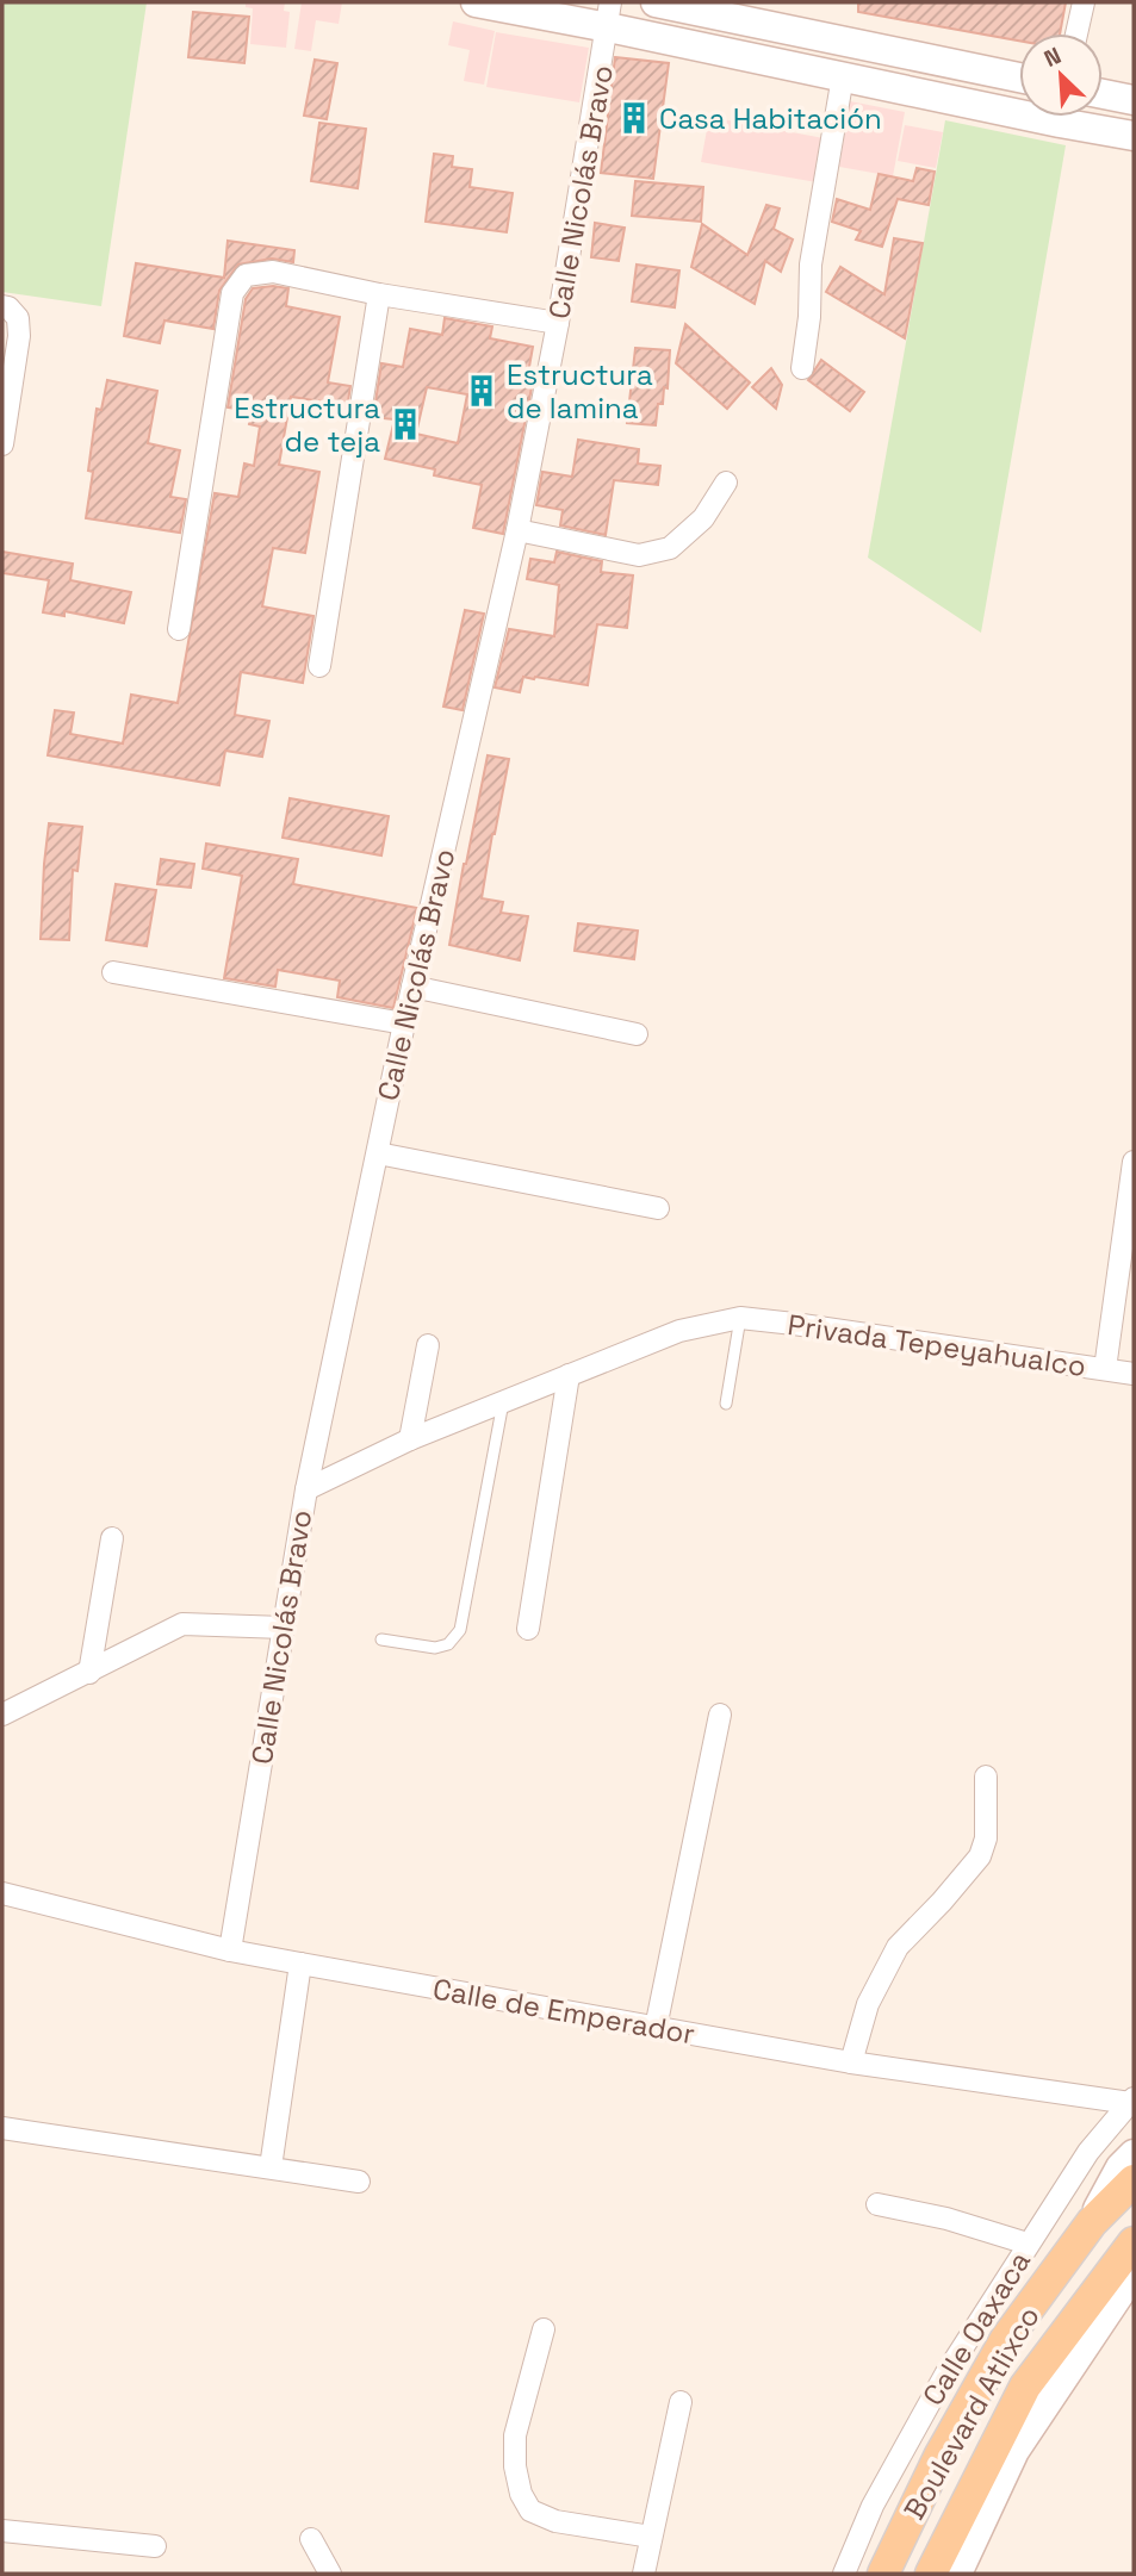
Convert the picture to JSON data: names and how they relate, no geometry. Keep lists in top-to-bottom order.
{
  "streets": {
    "main road": ["Boulevard Atlixco"],
    "street": [
      "Calle Nicolás Bravo",
      "Privada Tepeyahualco",
      "Calle de Emperador",
      "Calle Oaxaca"
    ]
  },
  "crossings": [
    ["Calle Nicolás Bravo", "Privada Tepeyahualco"],
    ["Calle Nicolás Bravo", "Calle de Emperador"],
    ["Calle de Emperador", "Calle Oaxaca"]
  ],
  "places": {
    "building": ["Casa Habitación", "Estructura de lamina", "Estructura de teja"]
  },
  "north": "top left"
}
